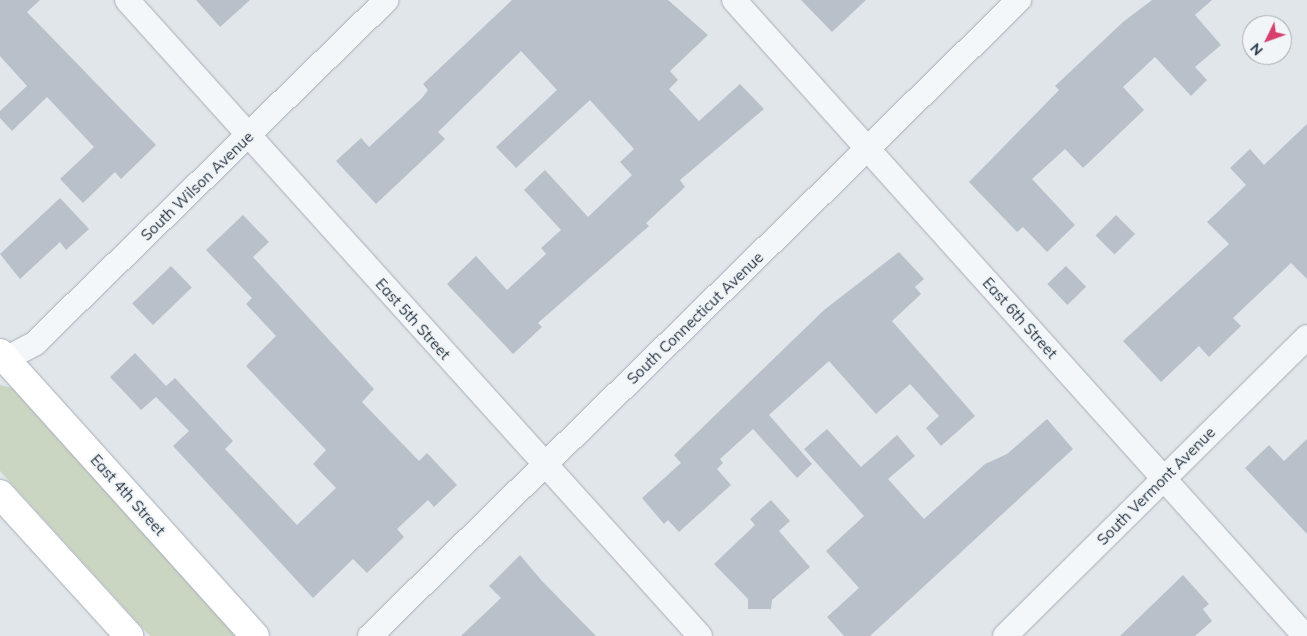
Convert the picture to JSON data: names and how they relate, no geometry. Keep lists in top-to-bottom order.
{
  "streets": {
    "street": [
      "South Wilson Avenue",
      "South Connecticut Avenue",
      "East 6th Street",
      "East 5th Street",
      "South Vermont Avenue",
      "East 4th Street"
    ]
  },
  "crossings": [
    ["South Wilson Avenue", "East 5th Street"],
    ["South Wilson Avenue", "East 4th Street"],
    ["South Connecticut Avenue", "East 6th Street"],
    ["South Connecticut Avenue", "East 5th Street"],
    ["East 6th Street", "South Vermont Avenue"]
  ],
  "north": "bottom left"
}
